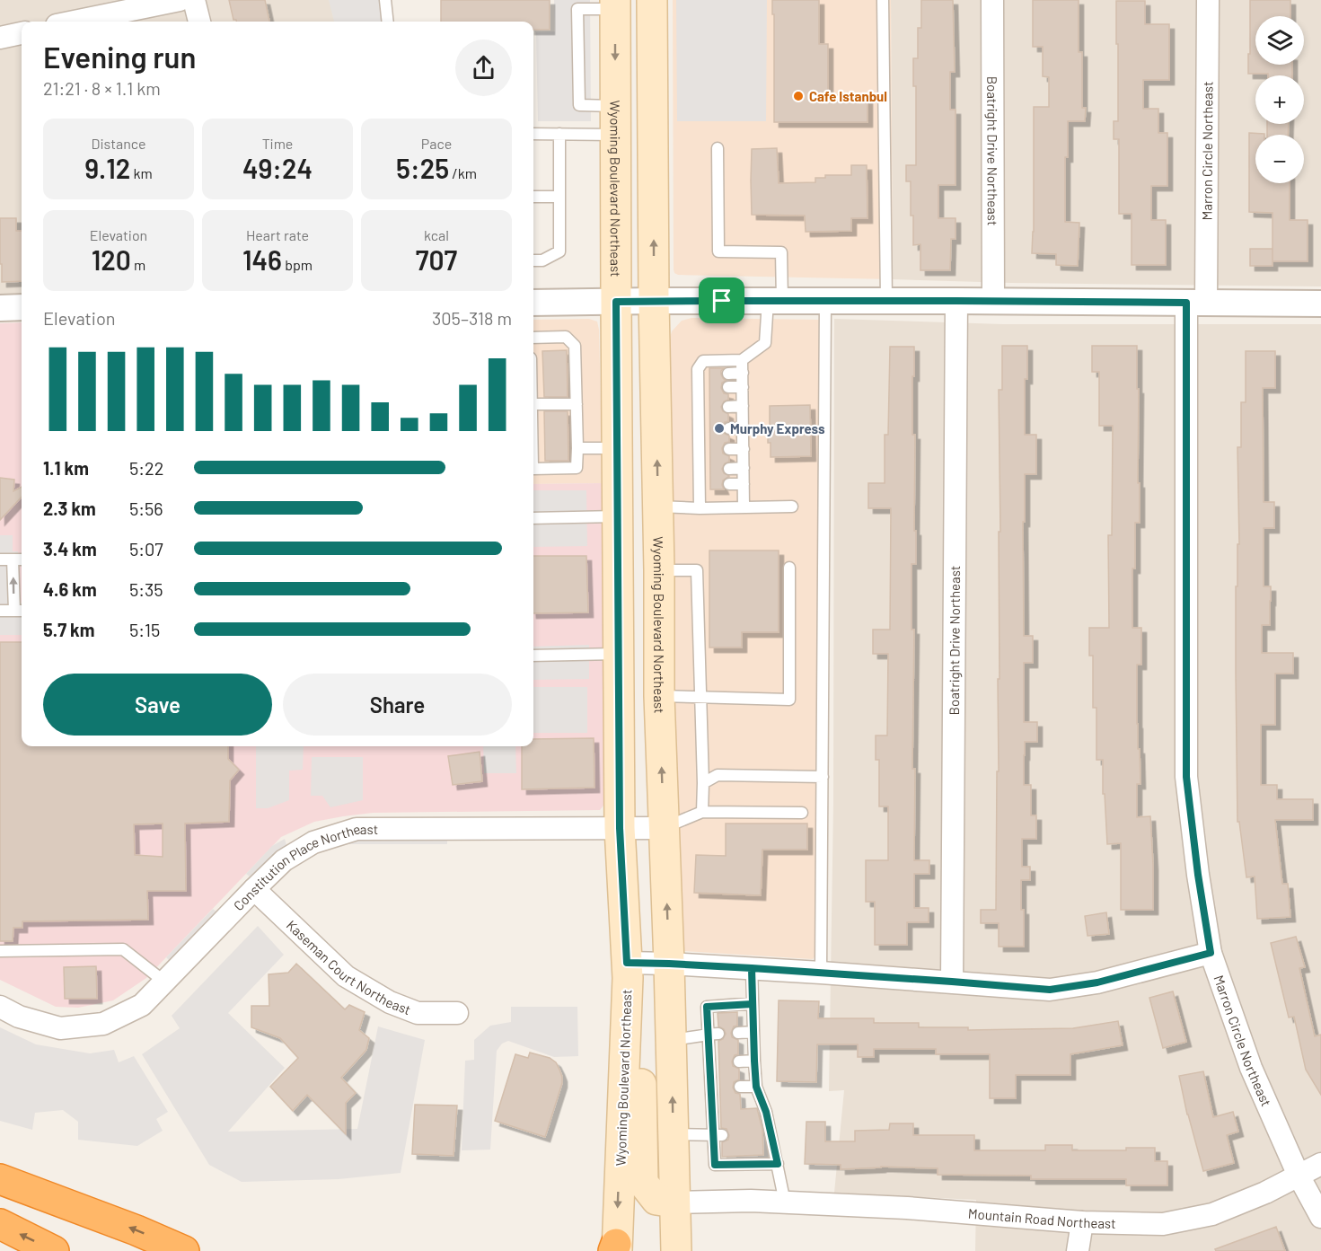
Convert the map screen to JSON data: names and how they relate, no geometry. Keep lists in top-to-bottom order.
{
  "streets": {
    "main road": ["Wyoming Boulevard Northeast"],
    "street": [
      "Boatright Drive Northeast",
      "Marron Circle Northeast",
      "Constitution Place Northeast",
      "Kaseman Court Northeast",
      "Mountain Road Northeast"
    ]
  },
  "crossings": [
    ["Marron Circle Northeast", "Mountain Road Northeast"],
    ["Wyoming Boulevard Northeast", "Constitution Place Northeast"],
    ["Wyoming Boulevard Northeast", "Mountain Road Northeast"],
    ["Constitution Place Northeast", "Kaseman Court Northeast"]
  ],
  "places": ["Cafe Istanbul", "Murphy Express"],
  "page": {
    "map_buttons": ["+", "−"],
    "heading": ["Evening run", "21:21 · 8 × 1.1 km"],
    "stats": [
      ["Distance", "9.12 km"],
      ["Time", "49:24"],
      ["Pace", "5:25 /km"],
      ["Elevation", "120 m"],
      ["Heart rate", "146 bpm"],
      ["kcal", "707"]
    ],
    "chart": ["Elevation", "305–318 m"],
    "list": [
      {
        "name": "1.1 km",
        "note": "5:22"
      },
      {
        "name": "2.3 km",
        "note": "5:56"
      },
      {
        "name": "3.4 km",
        "note": "5:07"
      },
      {
        "name": "4.6 km",
        "note": "5:35"
      },
      {
        "name": "5.7 km",
        "note": "5:15"
      }
    ],
    "buttons": ["Save", "Share"]
  }
}
